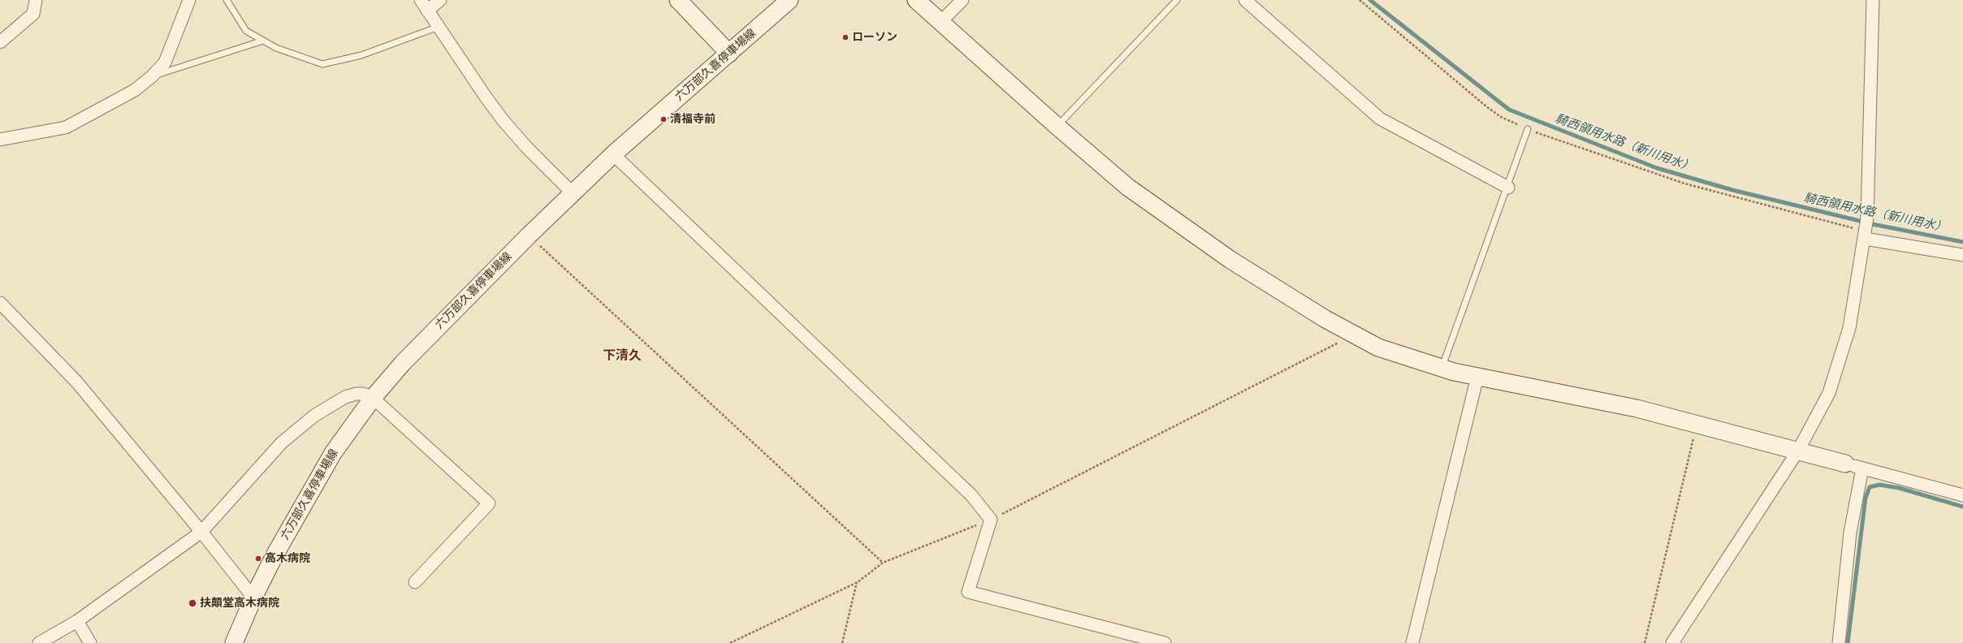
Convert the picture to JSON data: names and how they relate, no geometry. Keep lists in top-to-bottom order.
{
  "streets": {
    "street": ["六万部久喜停車場線"]
  },
  "districts": ["下清久"],
  "water": ["騎西領用水路（新川用水）"],
  "places": [
    "ローソン",
    "清福寺前",
    "高木病院",
    "扶顛堂高木病院"
  ]
}
